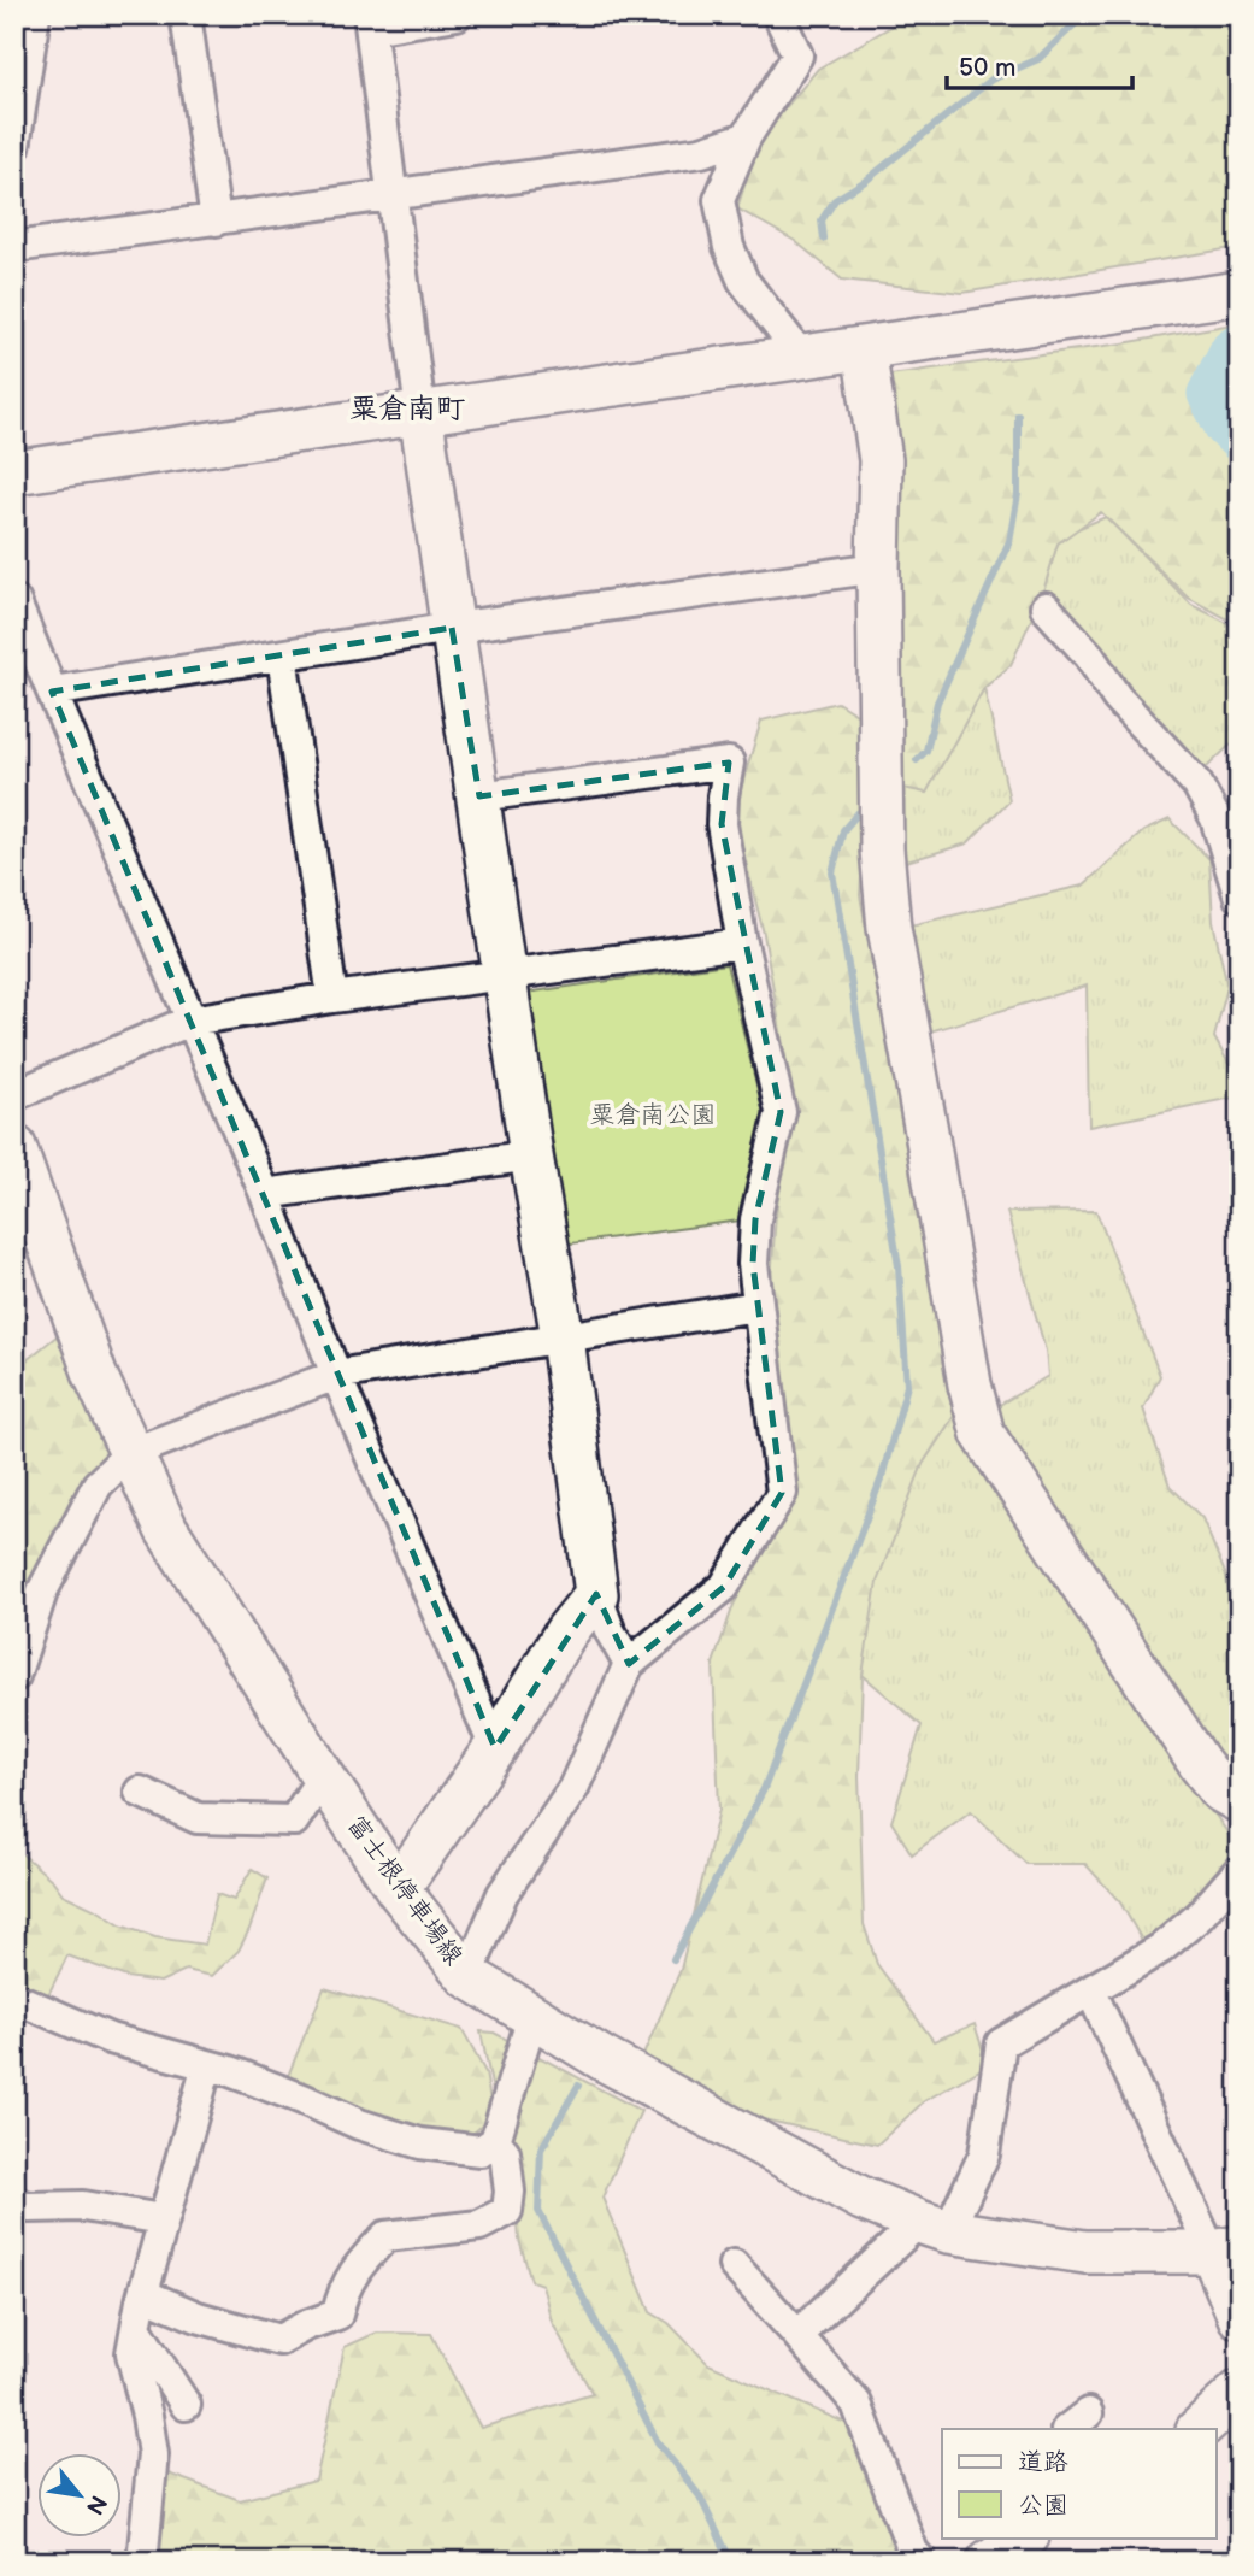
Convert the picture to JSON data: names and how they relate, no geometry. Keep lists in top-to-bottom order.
{
  "streets": {
    "street": ["富士根停車場線"]
  },
  "districts": ["粟倉南町"],
  "parks": ["粟倉南公園"],
  "legend": ["道路", "公園"],
  "scale_bar": "50 m",
  "north": "bottom right"
}
